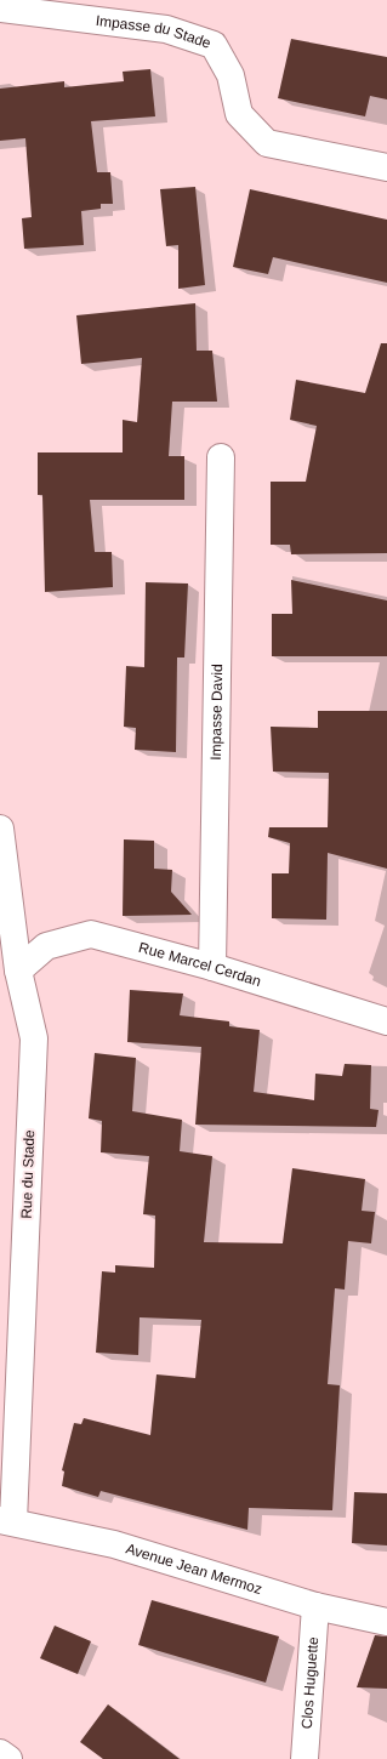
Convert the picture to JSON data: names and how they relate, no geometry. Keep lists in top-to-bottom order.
{
  "streets": {
    "street": [
      "Impasse du Stade",
      "Impasse David",
      "Rue Marcel Cerdan",
      "Rue du Stade",
      "Avenue Jean Mermoz",
      "Clos Huguette"
    ]
  },
  "crossings": [
    ["Impasse David", "Rue Marcel Cerdan"],
    ["Rue Marcel Cerdan", "Rue du Stade"],
    ["Rue du Stade", "Avenue Jean Mermoz"],
    ["Avenue Jean Mermoz", "Clos Huguette"]
  ]
}
